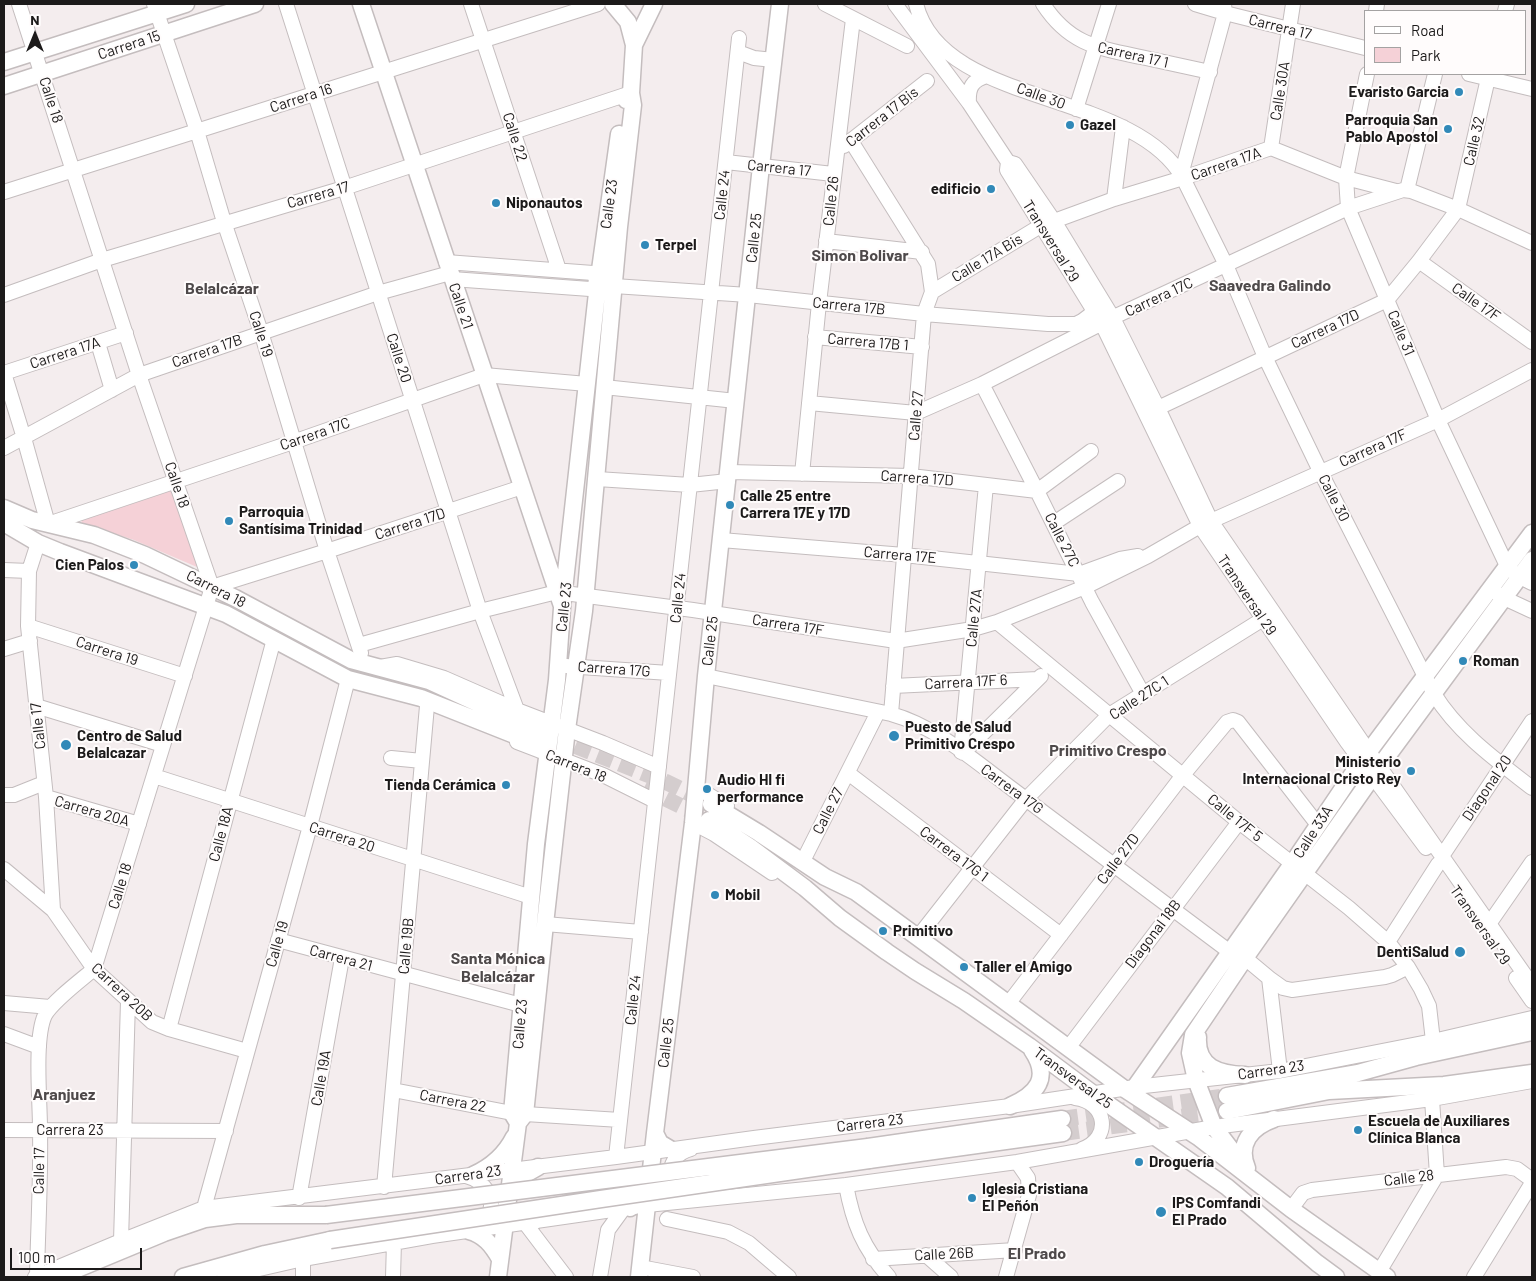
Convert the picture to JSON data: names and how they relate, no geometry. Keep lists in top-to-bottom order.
{
  "streets": {
    "main road": [
      "Carrera 15",
      "Calle 23",
      "Calle 25",
      "Calle 21",
      "Carrera 18",
      "Calle 33A",
      "Carrera 23",
      "Transversal 25"
    ],
    "street": [
      "Carrera 17",
      "Carrera 17 1",
      "Calle 30A",
      "Calle 30",
      "Carrera 16",
      "Calle 18",
      "Carrera 17 Bis",
      "Calle 22",
      "Calle 32",
      "Carrera 17A",
      "Calle 24",
      "Calle 26",
      "Transversal 29",
      "Calle 17A Bis",
      "Carrera 17C",
      "Calle 17F",
      "Carrera 17B",
      "Carrera 17D",
      "Calle 31",
      "Calle 19",
      "Carrera 17B 1",
      "Calle 20",
      "Calle 27",
      "Carrera 17F",
      "Calle 27C",
      "Carrera 17E",
      "Calle 27A",
      "Carrera 19",
      "Carrera 17G",
      "Carrera 17F 6",
      "Calle 27C 1",
      "Calle 17",
      "Diagonal 20",
      "Carrera 20A",
      "Calle 17F 5",
      "Calle 18A",
      "Carrera 20",
      "Carrera 17G 1",
      "Calle 27D",
      "Diagonal 18B",
      "Calle 19B",
      "Carrera 21",
      "Carrera 20B",
      "Calle 19A",
      "Carrera 22",
      "Calle 28",
      "Calle 26B"
    ]
  },
  "crossings": [
    ["Carrera 17", "Calle 30A"],
    ["Carrera 17", "Calle 18"],
    ["Carrera 17", "Calle 22"],
    ["Carrera 17", "Calle 24"],
    ["Carrera 17", "Calle 26"],
    ["Carrera 17", "Calle 23"],
    ["Carrera 17", "Calle 25"],
    ["Carrera 17", "Calle 21"],
    ["Carrera 17", "Calle 19"],
    ["Carrera 17", "Calle 20"],
    ["Carrera 15", "Calle 18"],
    ["Carrera 15", "Calle 19"],
    ["Calle 30A", "Carrera 17A"],
    ["Calle 30", "Carrera 17A"],
    ["Calle 30", "Carrera 17C"],
    ["Calle 30", "Carrera 17D"],
    ["Calle 30", "Carrera 17F"],
    ["Calle 30", "Diagonal 20"],
    ["Calle 30", "Calle 33A"],
    ["Carrera 16", "Calle 18"],
    ["Carrera 16", "Calle 22"],
    ["Carrera 16", "Calle 21"],
    ["Carrera 16", "Calle 19"],
    ["Carrera 16", "Calle 20"],
    ["Calle 18", "Carrera 17A"],
    ["Calle 18", "Carrera 17C"],
    ["Calle 18", "Carrera 17B"],
    ["Calle 18", "Carrera 17D"],
    ["Calle 18", "Carrera 18"],
    ["Calle 18", "Carrera 19"],
    ["Calle 18", "Calle 17"],
    ["Calle 18", "Carrera 20A"],
    ["Calle 18", "Carrera 20"],
    ["Calle 18", "Carrera 20B"],
    ["Carrera 17 Bis", "Calle 26"],
    ["Carrera 17 Bis", "Calle 27"],
    ["Calle 22", "Carrera 17B"],
    ["Calle 32", "Carrera 17D"],
    ["Carrera 17A", "Transversal 29"],
    ["Carrera 17A", "Calle 17A Bis"],
    ["Carrera 17A", "Carrera 17C"],
    ["Carrera 17A", "Calle 31"],
    ["Calle 24", "Calle 25"],
    ["Calle 24", "Carrera 17B"],
    ["Calle 24", "Carrera 17D"],
    ["Calle 24", "Carrera 17F"],
    ["Calle 24", "Carrera 18"],
    ["Calle 24", "Carrera 17G"],
    ["Calle 24", "Carrera 23"],
    ["Calle 24", "Carrera 22"],
    ["Calle 26", "Carrera 17B"],
    ["Calle 26", "Carrera 17D"],
    ["Calle 26", "Carrera 17B 1"],
    ["Calle 23", "Carrera 17C"],
    ["Calle 23", "Calle 21"],
    ["Calle 23", "Carrera 17B"],
    ["Calle 23", "Carrera 17D"],
    ["Calle 23", "Carrera 17F"],
    ["Calle 23", "Carrera 18"],
    ["Calle 23", "Carrera 17G"],
    ["Calle 23", "Carrera 20"],
    ["Calle 23", "Carrera 21"],
    ["Calle 23", "Carrera 23"],
    ["Calle 23", "Carrera 22"],
    ["Calle 25", "Carrera 17B"],
    ["Calle 25", "Carrera 17D"],
    ["Calle 25", "Carrera 17F"],
    ["Calle 25", "Carrera 17E"],
    ["Calle 25", "Carrera 17G"],
    ["Calle 25", "Carrera 23"],
    ["Transversal 29", "Calle 17A Bis"],
    ["Transversal 29", "Carrera 17C"],
    ["Transversal 29", "Carrera 17B"],
    ["Transversal 29", "Carrera 17D"],
    ["Transversal 29", "Carrera 17F"],
    ["Transversal 29", "Calle 27C 1"],
    ["Transversal 29", "Diagonal 20"],
    ["Transversal 29", "Calle 33A"],
    ["Calle 17A Bis", "Calle 27"],
    ["Carrera 17C", "Calle 21"],
    ["Carrera 17C", "Calle 31"],
    ["Carrera 17C", "Calle 19"],
    ["Carrera 17C", "Calle 20"],
    ["Carrera 17C", "Calle 27"],
    ["Carrera 17C", "Calle 27C"],
    ["Carrera 17C", "Carrera 18"],
    ["Calle 17F", "Carrera 17D"],
    ["Calle 21", "Carrera 17B"],
    ["Calle 21", "Carrera 17D"],
    ["Calle 21", "Carrera 17F"],
    ["Carrera 17B", "Calle 19"],
    ["Carrera 17B", "Calle 20"],
    ["Carrera 17B", "Calle 27"],
    ["Carrera 17D", "Calle 31"],
    ["Carrera 17D", "Calle 19"],
    ["Carrera 17D", "Calle 20"],
    ["Carrera 17D", "Calle 27"],
    ["Carrera 17D", "Calle 27C"],
    ["Carrera 17D", "Carrera 18"],
    ["Carrera 17D", "Calle 27A"],
    ["Calle 31", "Carrera 17F"],
    ["Calle 31", "Calle 33A"],
    ["Calle 19", "Carrera 17F"],
    ["Calle 19", "Carrera 18"],
    ["Calle 19", "Carrera 20"],
    ["Calle 19", "Carrera 21"],
    ["Calle 19", "Carrera 20B"],
    ["Calle 19", "Carrera 23"],
    ["Carrera 17B 1", "Calle 27"],
    ["Calle 20", "Carrera 17F"],
    ["Calle 20", "Carrera 18"],
    ["Calle 27", "Carrera 17F"],
    ["Calle 27", "Carrera 17E"],
    ["Calle 27", "Carrera 17G"],
    ["Calle 27", "Carrera 17F 6"],
    ["Calle 27", "Carrera 17G 1"],
    ["Carrera 17F", "Calle 27C"],
    ["Carrera 17F", "Carrera 17E"],
    ["Carrera 17F", "Calle 27A"],
    ["Carrera 17F", "Calle 17F 5"],
    ["Calle 27C", "Carrera 17E"],
    ["Calle 27C", "Calle 27C 1"],
    ["Carrera 17E", "Calle 27A"],
    ["Carrera 18", "Calle 17"],
    ["Carrera 18", "Calle 18A"],
    ["Carrera 18", "Calle 19B"],
    ["Calle 27A", "Carrera 17G"],
    ["Calle 27A", "Carrera 17F 6"],
    ["Carrera 19", "Calle 17"],
    ["Carrera 17G", "Calle 27C 1"],
    ["Carrera 17G", "Calle 33A"],
    ["Carrera 17G", "Calle 27D"],
    ["Carrera 17G", "Diagonal 18B"],
    ["Calle 27C 1", "Calle 17F 5"],
    ["Calle 27C 1", "Carrera 17G 1"],
    ["Calle 27C 1", "Transversal 25"],
    ["Calle 17", "Carrera 20A"],
    ["Calle 17", "Carrera 20B"],
    ["Calle 17", "Carrera 23"],
    ["Diagonal 20", "Calle 17F 5"],
    ["Calle 17F 5", "Calle 33A"],
    ["Calle 17F 5", "Calle 27D"],
    ["Calle 17F 5", "Diagonal 18B"],
    ["Calle 17F 5", "Carrera 23"],
    ["Calle 33A", "Calle 27D"],
    ["Calle 33A", "Carrera 23"],
    ["Calle 33A", "Transversal 25"],
    ["Calle 18A", "Carrera 20"],
    ["Calle 18A", "Carrera 20B"],
    ["Carrera 20", "Calle 19B"],
    ["Carrera 17G 1", "Calle 27D"],
    ["Calle 27D", "Transversal 25"],
    ["Diagonal 18B", "Transversal 25"],
    ["Calle 19B", "Carrera 21"],
    ["Calle 19B", "Carrera 23"],
    ["Calle 19B", "Carrera 22"],
    ["Carrera 21", "Calle 19A"],
    ["Carrera 23", "Calle 19A"],
    ["Carrera 23", "Transversal 25"],
    ["Transversal 25", "Calle 28"]
  ],
  "districts": [
    "Simon Bolivar",
    "Saavedra Galindo",
    "Belalcázar",
    "Primitivo Crespo",
    "Santa Mónica Belalcázar",
    "Aranjuez",
    "El Prado"
  ],
  "places": [
    "Evaristo Garcia",
    "Gazel",
    "Parroquia San Pablo Apostol",
    "edificio",
    "Niponautos",
    "Terpel",
    "Calle 25 entre Carrera 17E y 17D",
    "Parroquia Santísima Trinidad",
    "Cien Palos",
    "Roman",
    "Puesto de Salud Primitivo Crespo",
    "Centro de Salud Belalcazar",
    "Ministerio Internacional Cristo Rey",
    "Tienda Cerámica",
    "Audio HI fi performance",
    "Mobil",
    "Primitivo",
    "DentiSalud",
    "Taller el Amigo",
    "Escuela de Auxiliares Clínica Blanca",
    "Droguería",
    "Iglesia Cristiana El Peñón",
    "IPS Comfandi El Prado"
  ],
  "legend": ["Road", "Park"],
  "scale_bar": "100 m",
  "north": "top"
}
